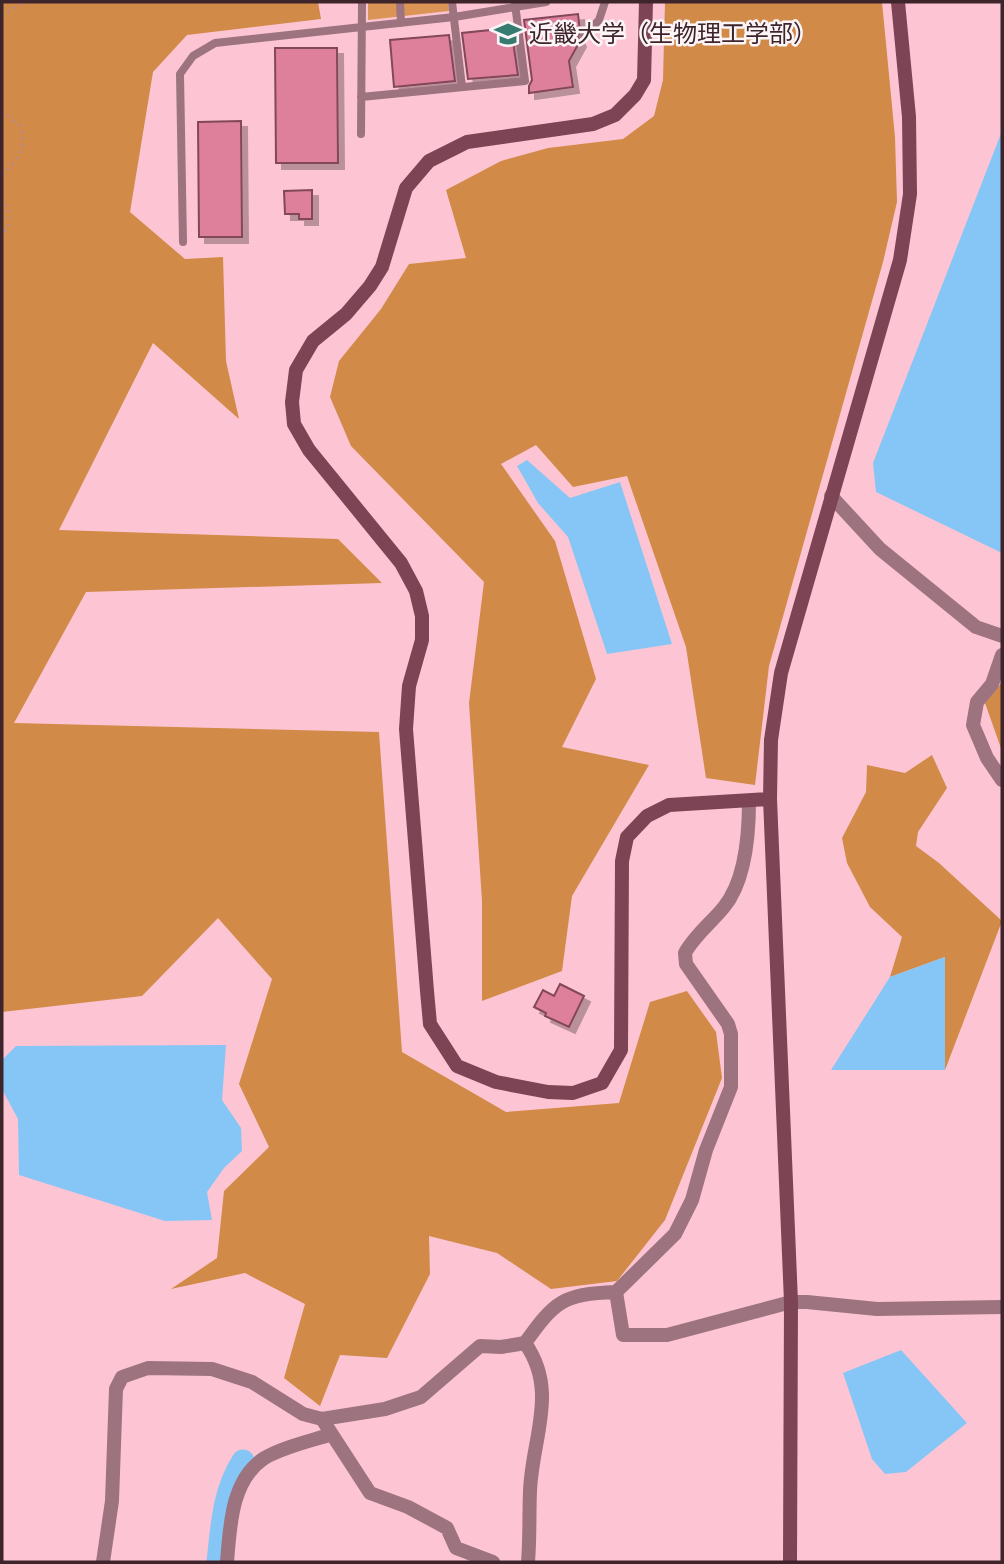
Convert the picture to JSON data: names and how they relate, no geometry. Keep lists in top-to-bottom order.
{
  "places": {
    "school or university": ["近畿大学（生物理工学部）"]
  }
}
